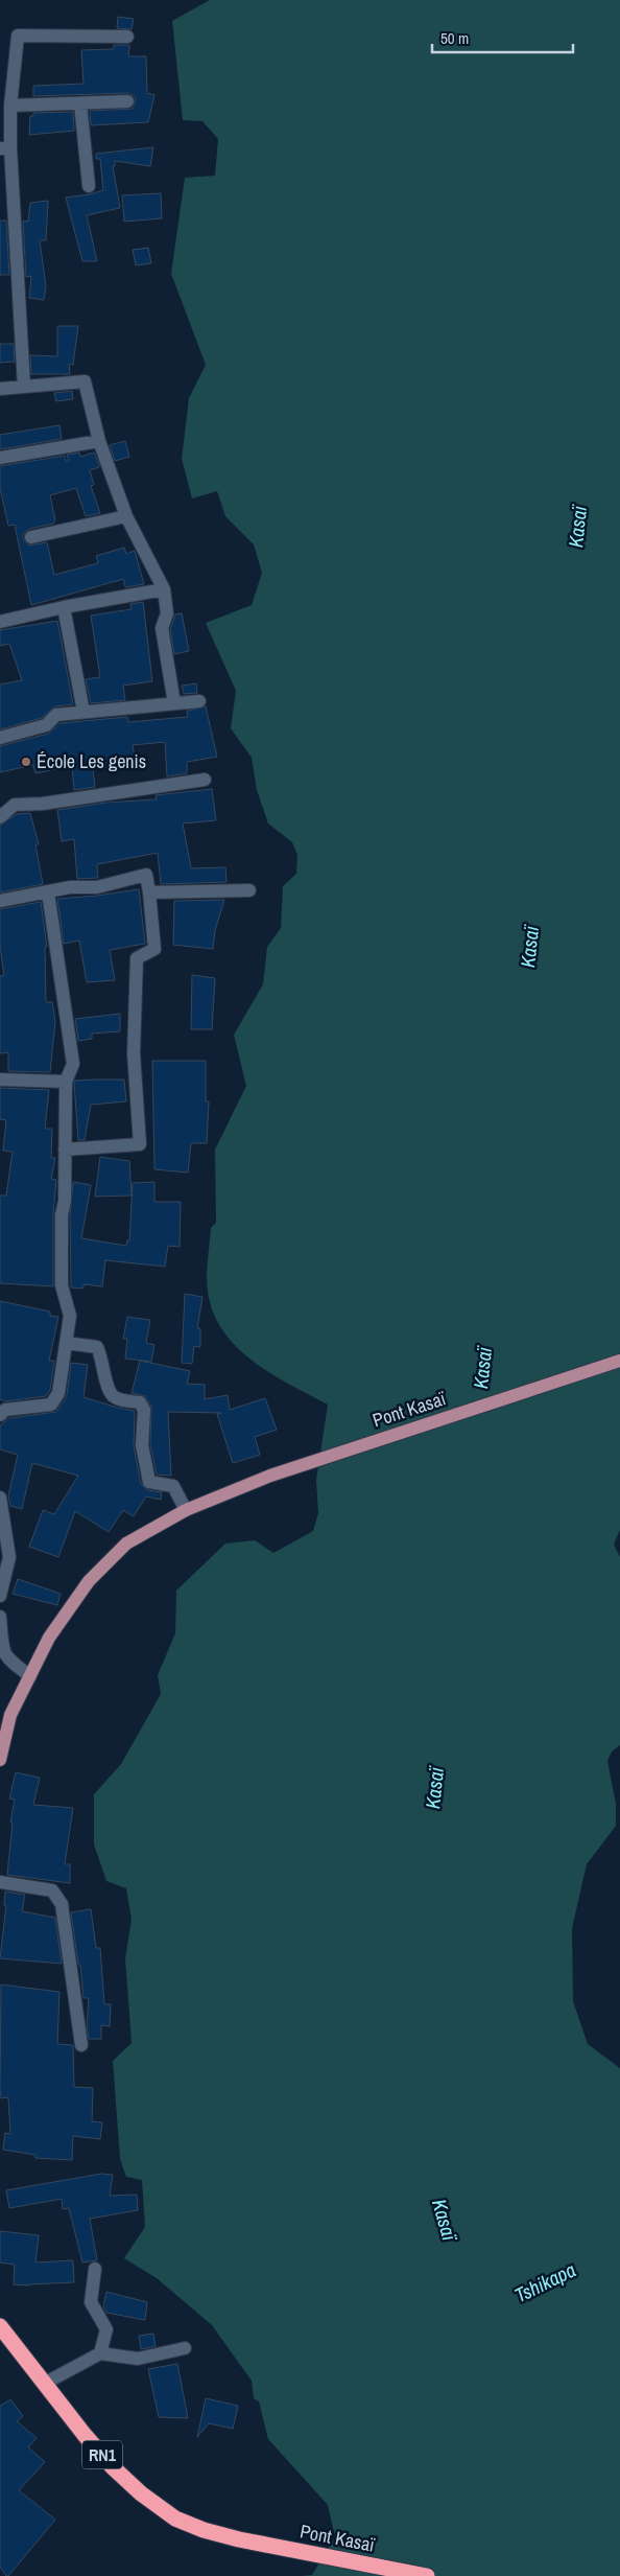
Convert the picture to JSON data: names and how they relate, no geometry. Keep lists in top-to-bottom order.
{
  "streets": {
    "highway": ["Pont Kasaï", "RN1"]
  },
  "crossings": [
    ["Pont Kasaï", "RN1"]
  ],
  "water": ["Kasaï", "Tshikapa"],
  "places": ["École Les genis"],
  "scale_bar": "50 m"
}
